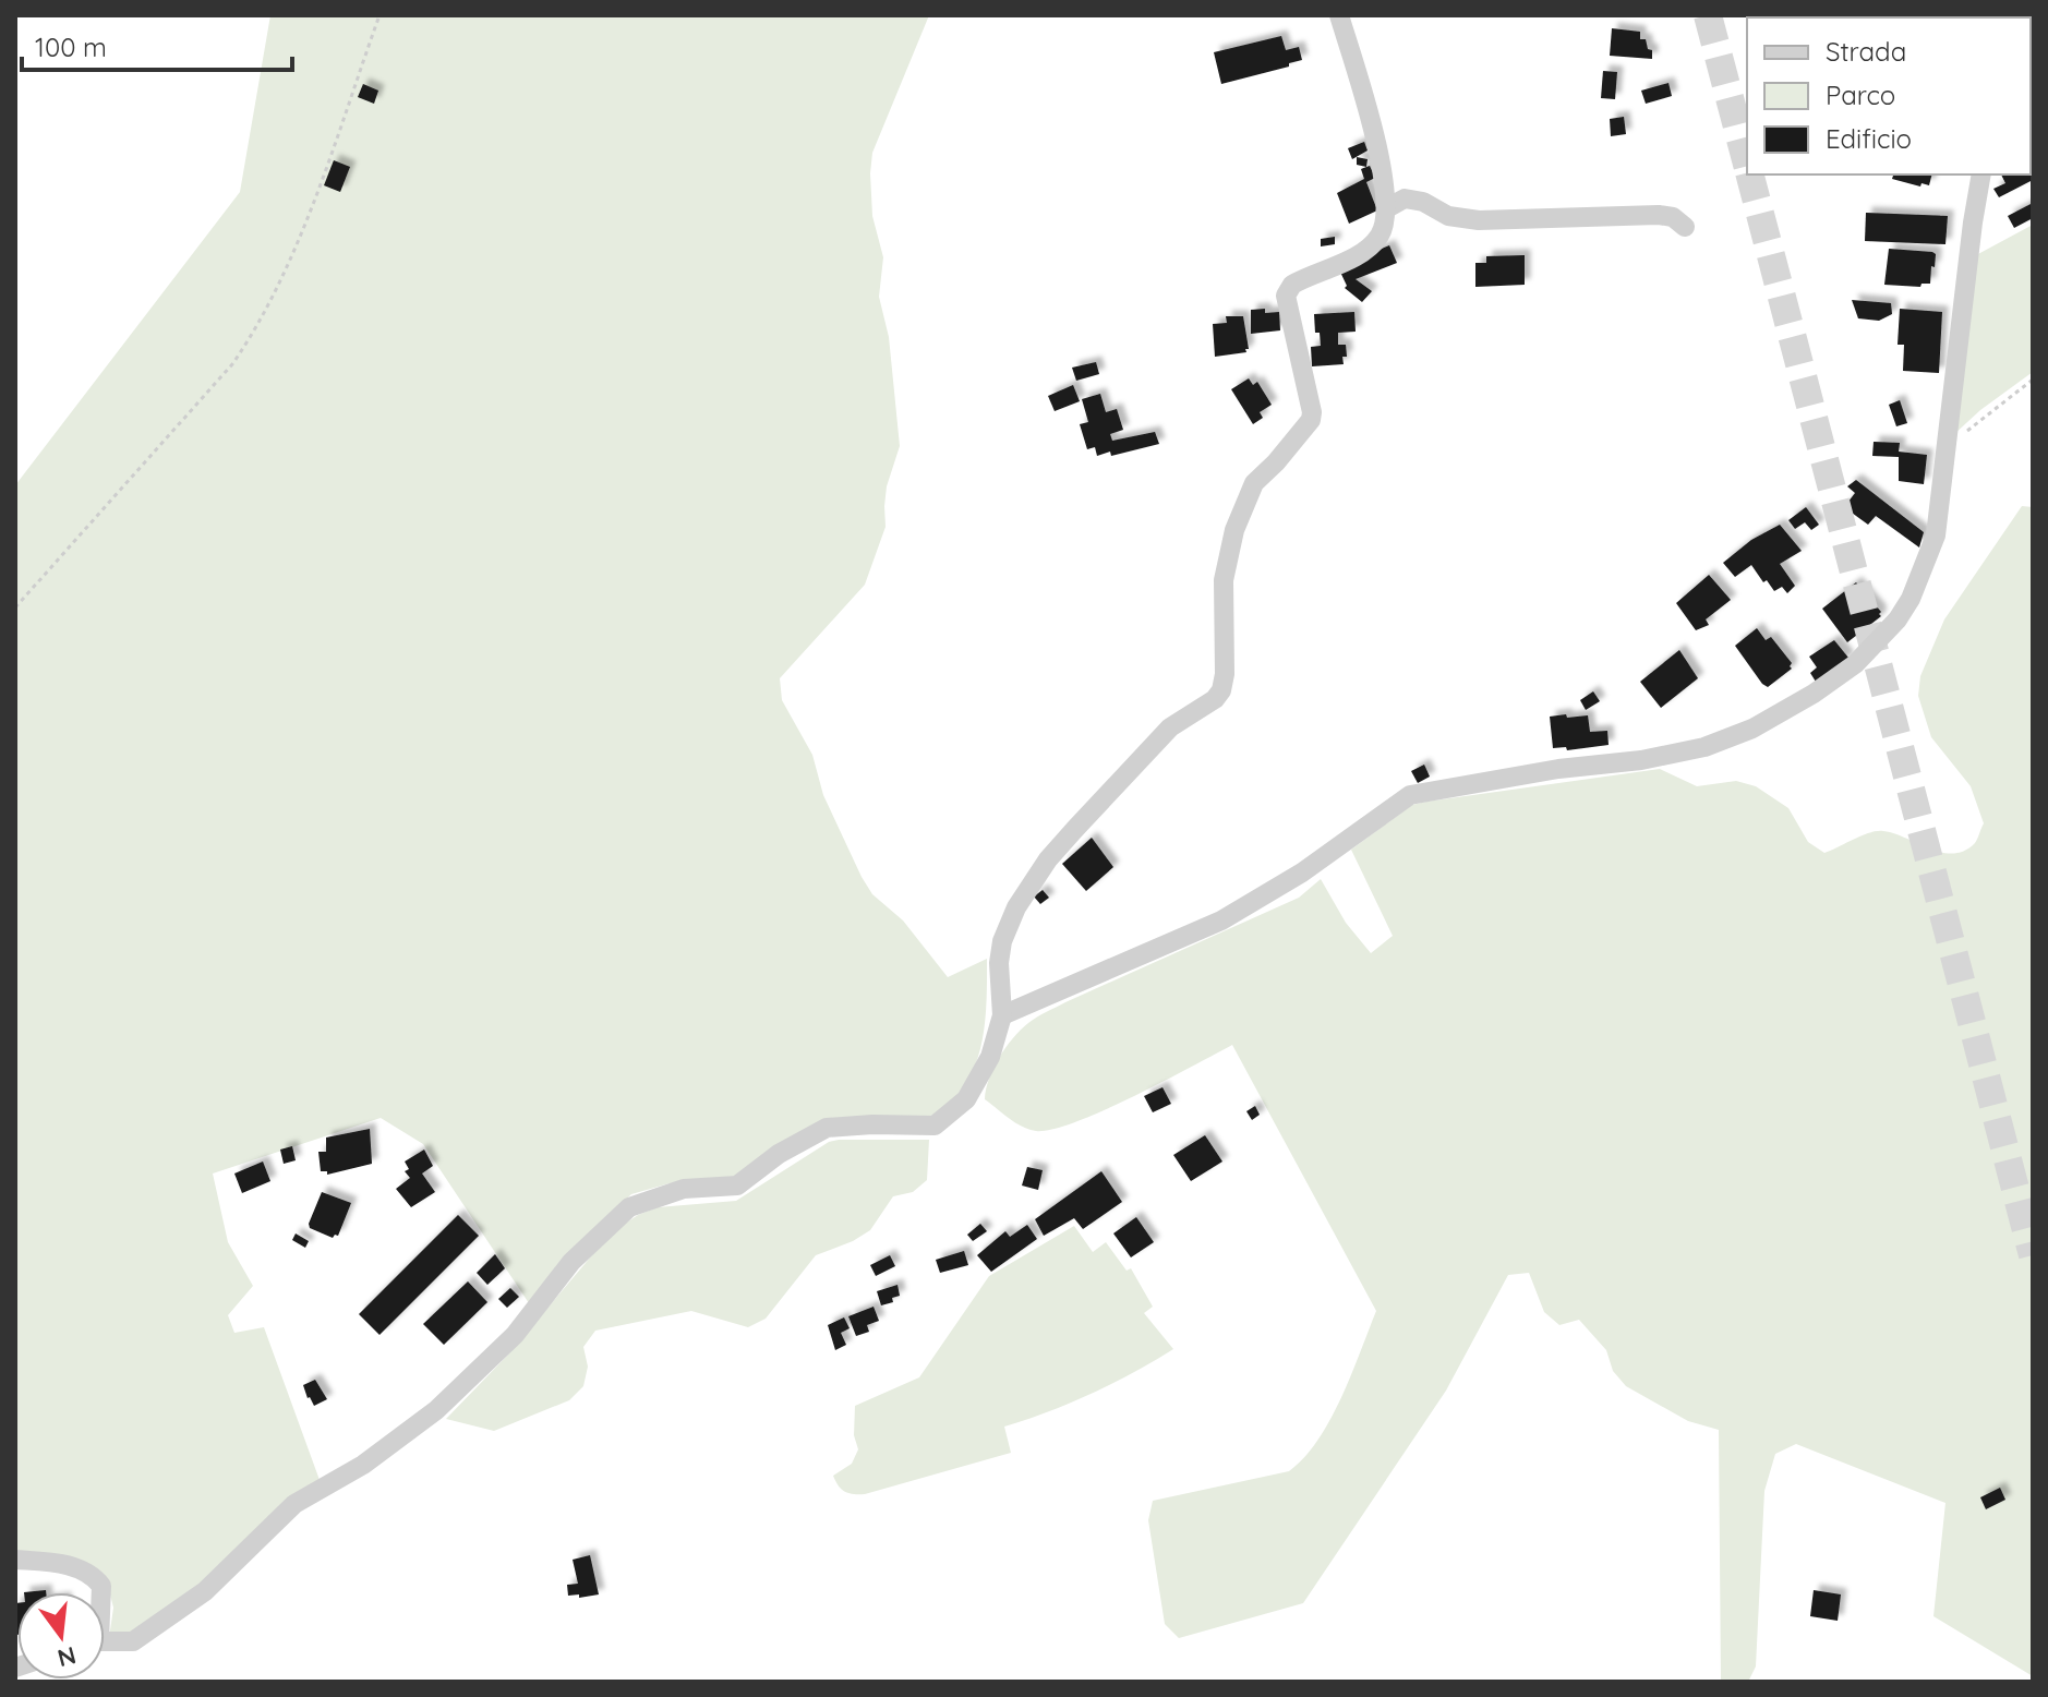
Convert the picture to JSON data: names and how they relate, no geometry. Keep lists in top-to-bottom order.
{
  "legend": ["Strada", "Parco", "Edificio"],
  "scale_bar": "100 m",
  "north": "bottom"
}
